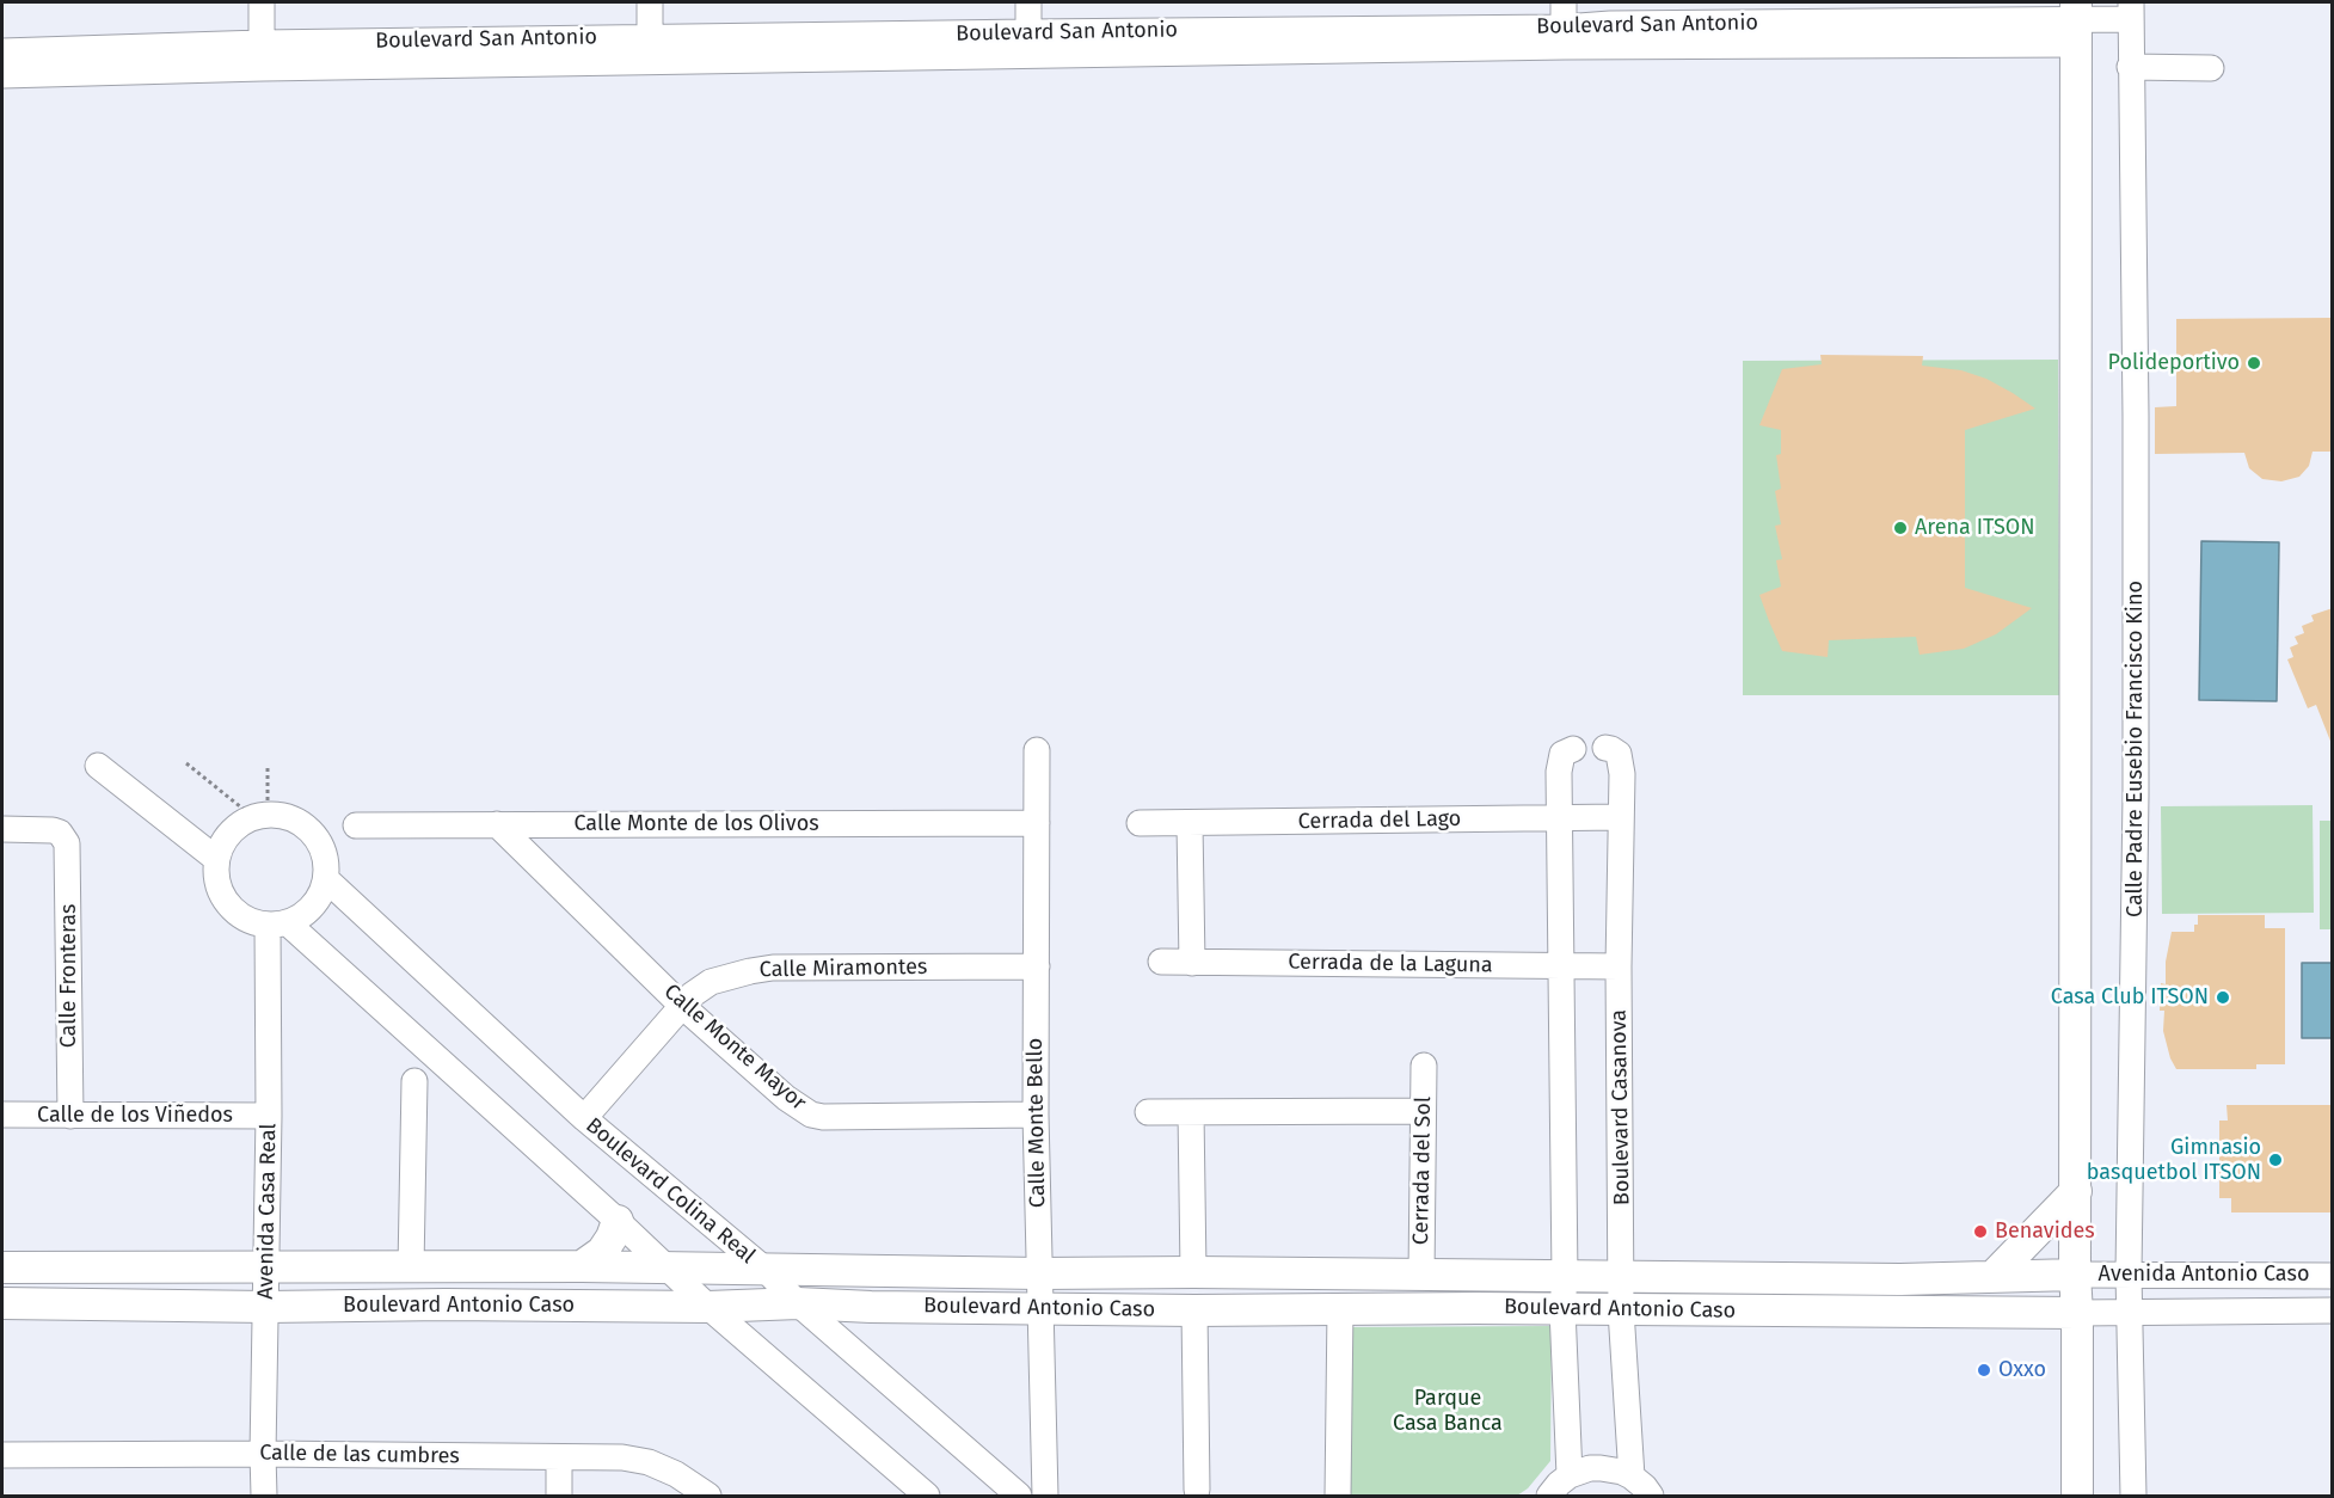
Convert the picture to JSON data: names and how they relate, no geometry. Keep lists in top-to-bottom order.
{
  "streets": {
    "main road": ["Boulevard Antonio Caso"],
    "street": [
      "Boulevard San Antonio",
      "Calle Padre Eusebio Francisco Kino",
      "Cerrada del Lago",
      "Calle Monte de los Olivos",
      "Cerrada de la Laguna",
      "Calle Miramontes",
      "Calle Fronteras",
      "Calle Monte Mayor",
      "Boulevard Casanova",
      "Calle de los Viñedos",
      "Calle Monte Bello",
      "Cerrada del Sol",
      "Boulevard Colina Real",
      "Avenida Casa Real",
      "Avenida Antonio Caso",
      "Calle de las cumbres"
    ]
  },
  "crossings": [
    ["Boulevard San Antonio", "Calle Padre Eusebio Francisco Kino"],
    ["Calle Padre Eusebio Francisco Kino", "Avenida Antonio Caso"],
    ["Cerrada del Lago", "Boulevard Casanova"],
    ["Calle Monte de los Olivos", "Calle Monte Mayor"],
    ["Calle Monte de los Olivos", "Calle Monte Bello"],
    ["Cerrada de la Laguna", "Boulevard Casanova"],
    ["Calle Miramontes", "Calle Monte Mayor"],
    ["Calle Miramontes", "Calle Monte Bello"],
    ["Calle Miramontes", "Boulevard Colina Real"],
    ["Calle Fronteras", "Calle de los Viñedos"],
    ["Calle Monte Mayor", "Calle Monte Bello"],
    ["Boulevard Casanova", "Boulevard Antonio Caso"],
    ["Calle de los Viñedos", "Avenida Casa Real"],
    ["Calle Monte Bello", "Boulevard Antonio Caso"],
    ["Cerrada del Sol", "Boulevard Antonio Caso"],
    ["Boulevard Colina Real", "Avenida Casa Real"],
    ["Boulevard Colina Real", "Boulevard Antonio Caso"],
    ["Avenida Casa Real", "Boulevard Antonio Caso"],
    ["Avenida Casa Real", "Calle de las cumbres"],
    ["Avenida Antonio Caso", "Boulevard Antonio Caso"]
  ],
  "parks": ["Parque Casa Banca"],
  "places": [
    "Polideportivo",
    "Arena ITSON",
    "Casa Club ITSON",
    "Gimnasio basquetbol ITSON",
    "Benavides",
    "Oxxo"
  ]
}
